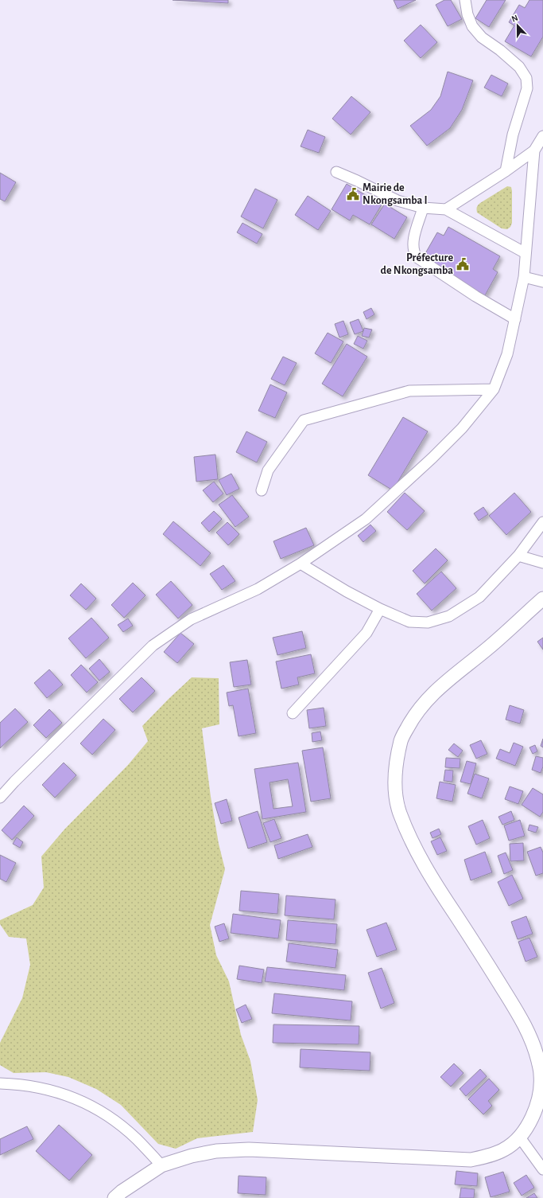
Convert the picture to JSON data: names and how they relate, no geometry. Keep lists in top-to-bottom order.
{
  "places": {
    "public building": ["Mairie de Nkongsamba I", "Préfecture de Nkongsamba"]
  },
  "north": "top"
}
